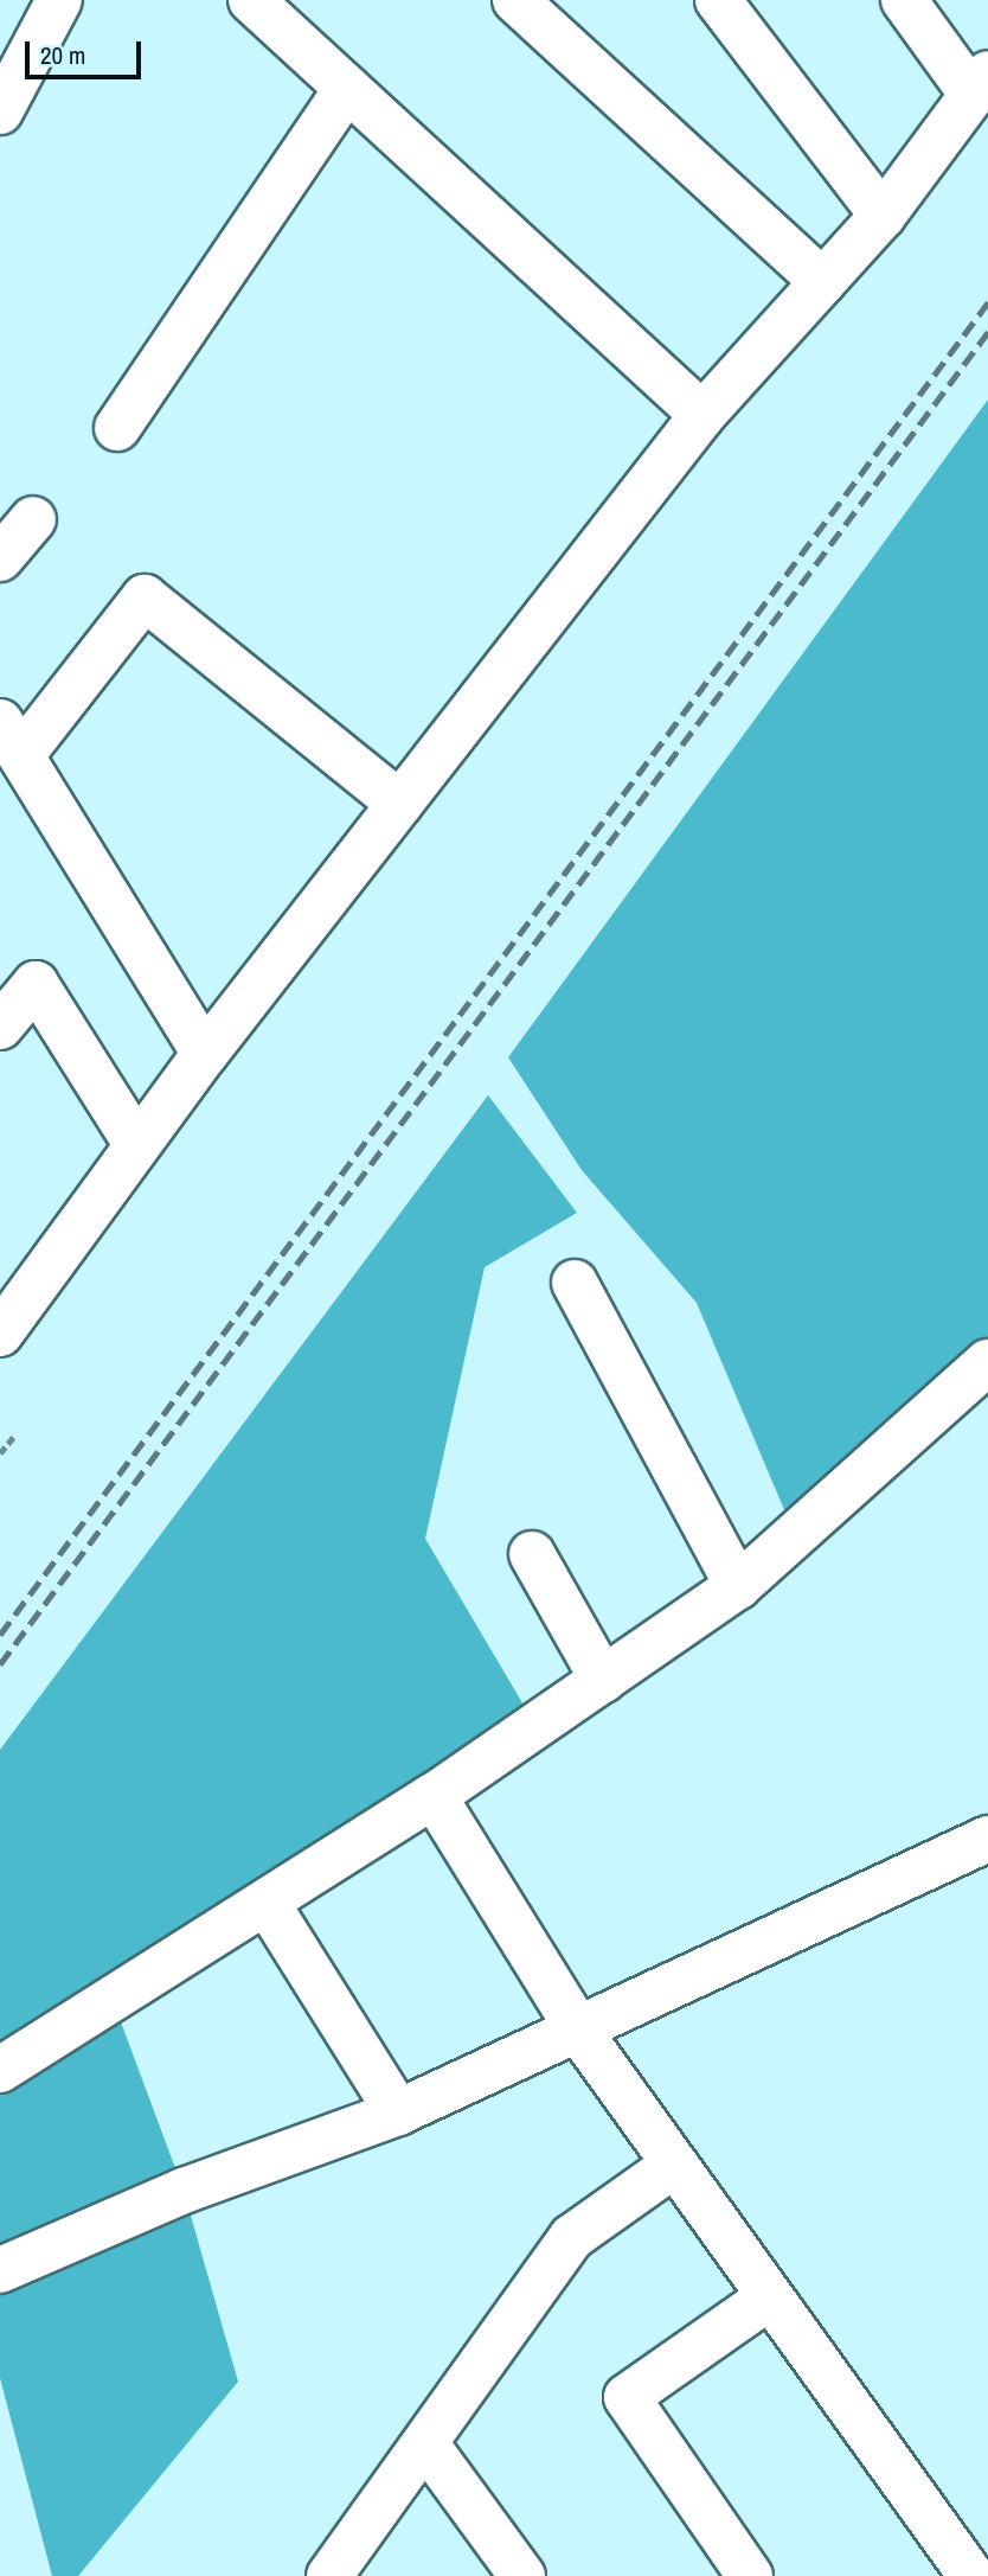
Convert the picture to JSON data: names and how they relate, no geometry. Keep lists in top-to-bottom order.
{
  "scale_bar": "20 m"
}
